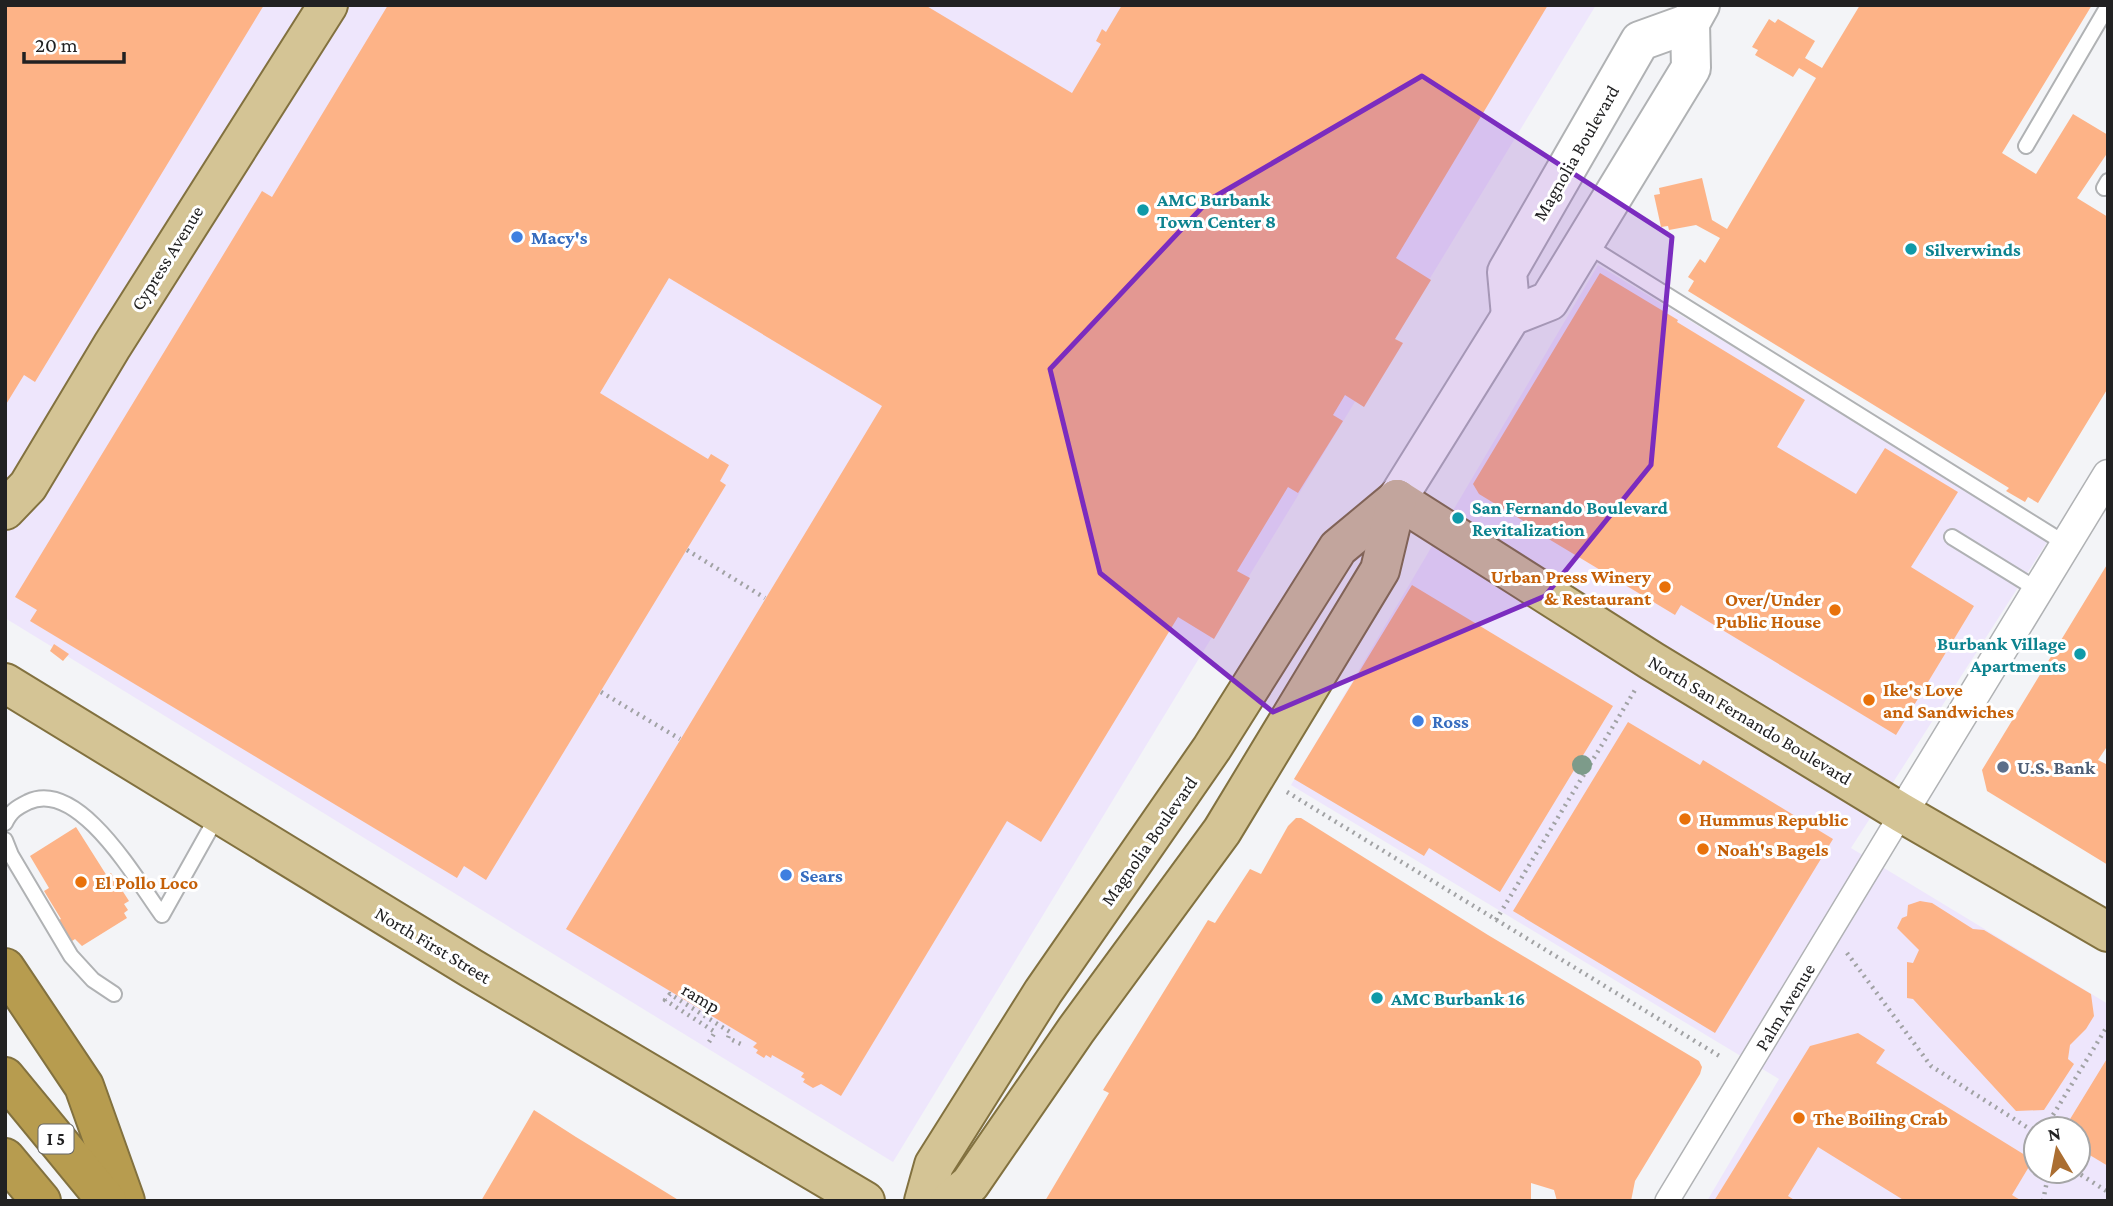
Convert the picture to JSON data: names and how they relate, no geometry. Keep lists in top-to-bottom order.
{
  "streets": {
    "highway": ["I 5"],
    "main road": [
      "Magnolia Boulevard",
      "Cypress Avenue",
      "North San Fernando Boulevard",
      "North First Street"
    ],
    "street": ["Palm Avenue"],
    "path": ["ramp"]
  },
  "crossings": [
    ["Magnolia Boulevard", "North San Fernando Boulevard"],
    ["North San Fernando Boulevard", "Palm Avenue"]
  ],
  "places": [
    "AMC Burbank Town Center 8",
    "Macy's",
    "Silverwinds",
    "San Fernando Boulevard Revitalization",
    "Urban Press Winery & Restaurant",
    "Over/Under Public House",
    "Burbank Village Apartments",
    "Ike's Love and Sandwiches",
    "Ross",
    "U.S. Bank",
    "Hummus Republic",
    "Noah's Bagels",
    "Sears",
    "El Pollo Loco",
    "AMC Burbank 16",
    "The Boiling Crab"
  ],
  "scale_bar": "20 m",
  "north": "top"
}
